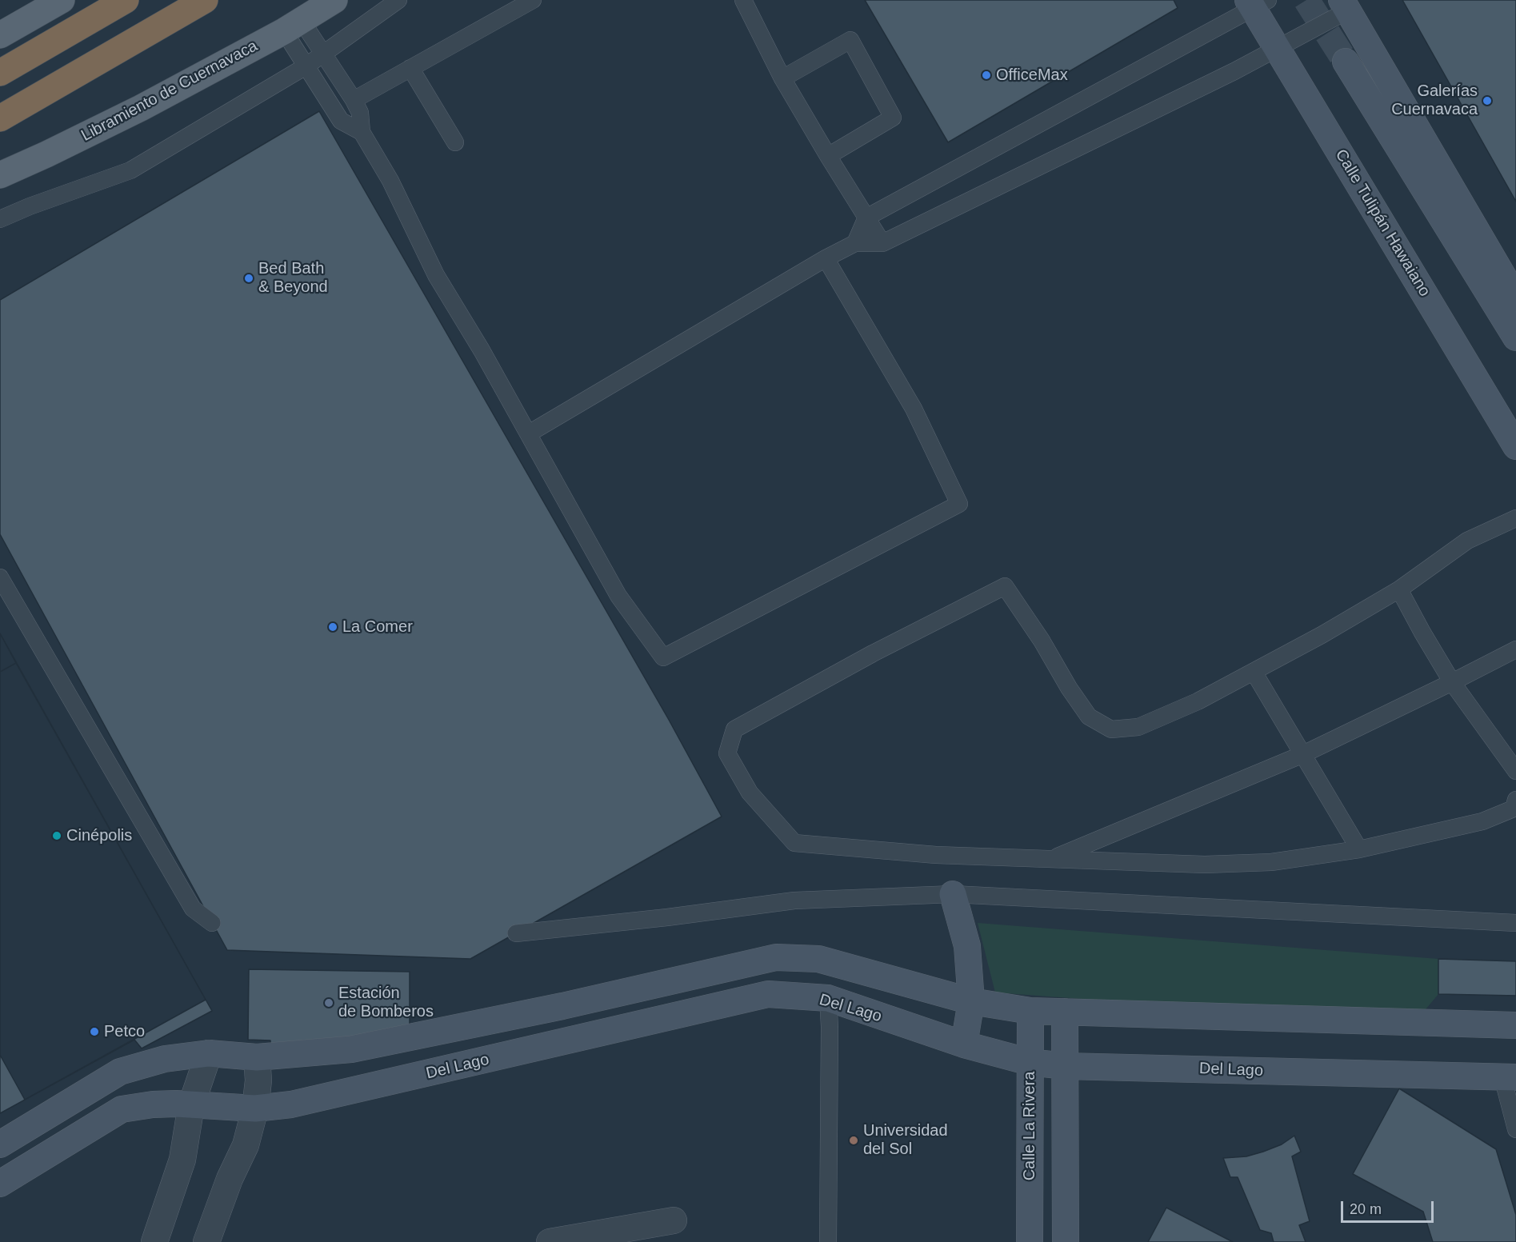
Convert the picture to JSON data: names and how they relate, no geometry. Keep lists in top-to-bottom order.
{
  "streets": {
    "main road": ["Libramiento de Cuernavaca"],
    "street": ["Calle Tulipán Hawaiano", "Del Lago", "Calle La Rivera"]
  },
  "crossings": [
    ["Del Lago", "Calle La Rivera"]
  ],
  "places": [
    "OfficeMax",
    "Galerías Cuernavaca",
    "Bed Bath & Beyond",
    "La Comer",
    "Cinépolis",
    "Estación de Bomberos",
    "Petco",
    "Universidad del Sol"
  ],
  "scale_bar": "20 m"
}
